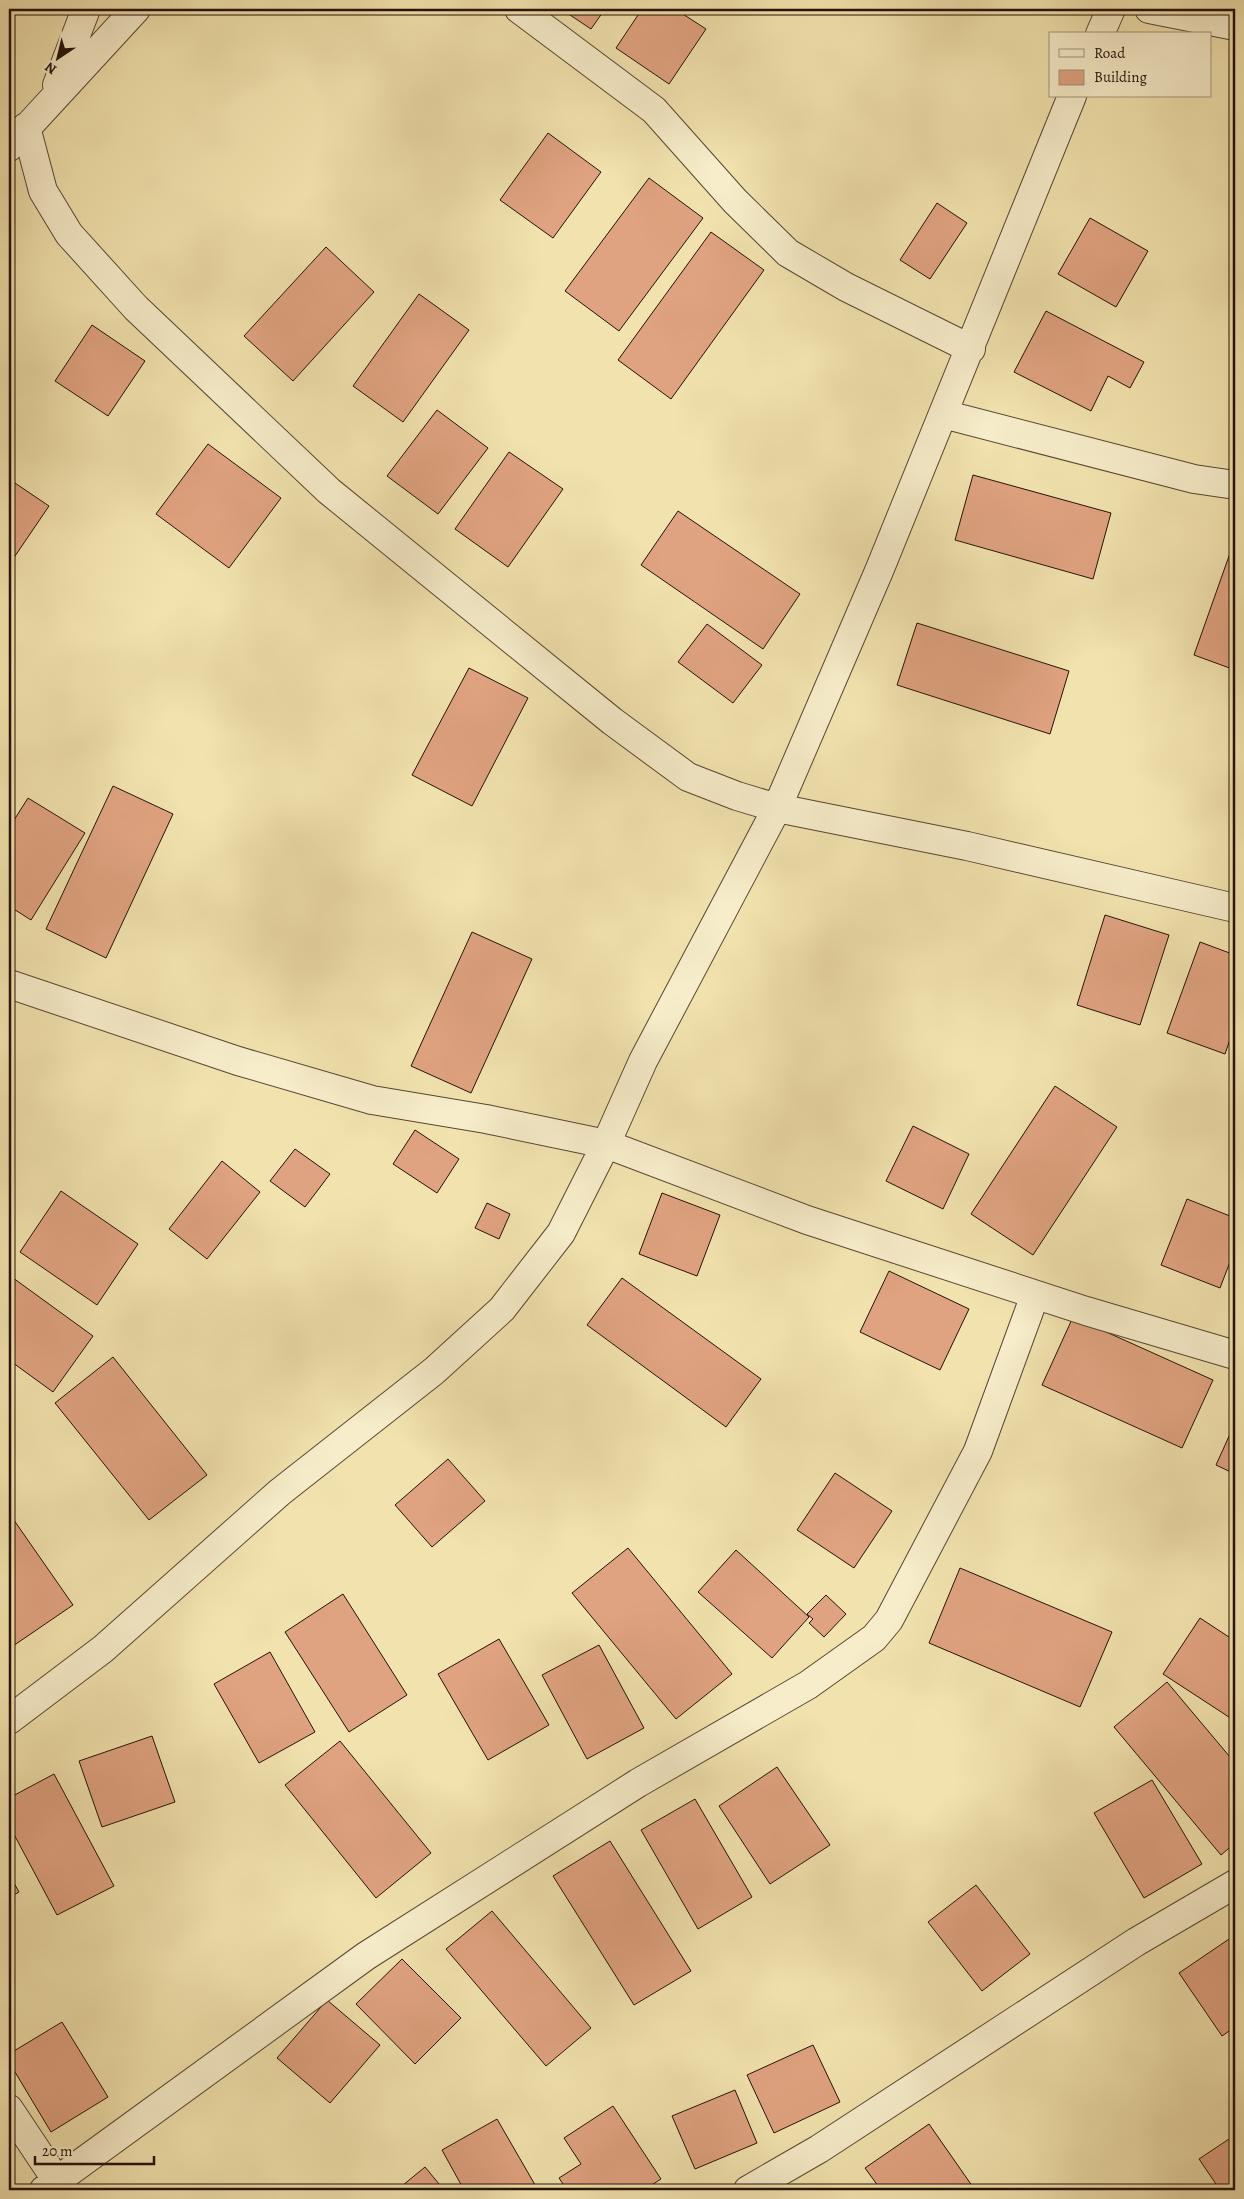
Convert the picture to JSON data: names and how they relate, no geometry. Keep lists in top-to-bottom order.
{
  "legend": ["Road", "Building"],
  "scale_bar": "20 m",
  "north": "bottom left"
}
